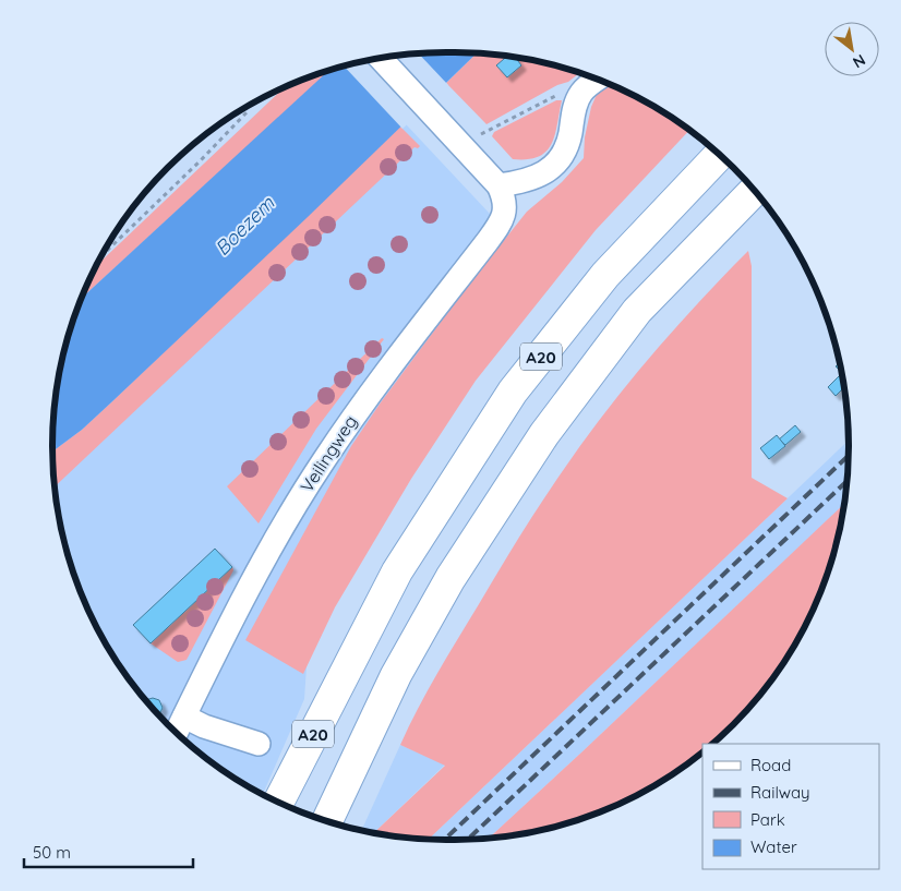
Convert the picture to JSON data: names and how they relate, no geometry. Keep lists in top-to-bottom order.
{
  "streets": {
    "highway": ["A20"],
    "street": ["Veilingweg"]
  },
  "water": ["Boezem"],
  "legend": [
    "Road",
    "Railway",
    "Park",
    "Water"
  ],
  "scale_bar": "50 m",
  "north": "bottom right"
}
